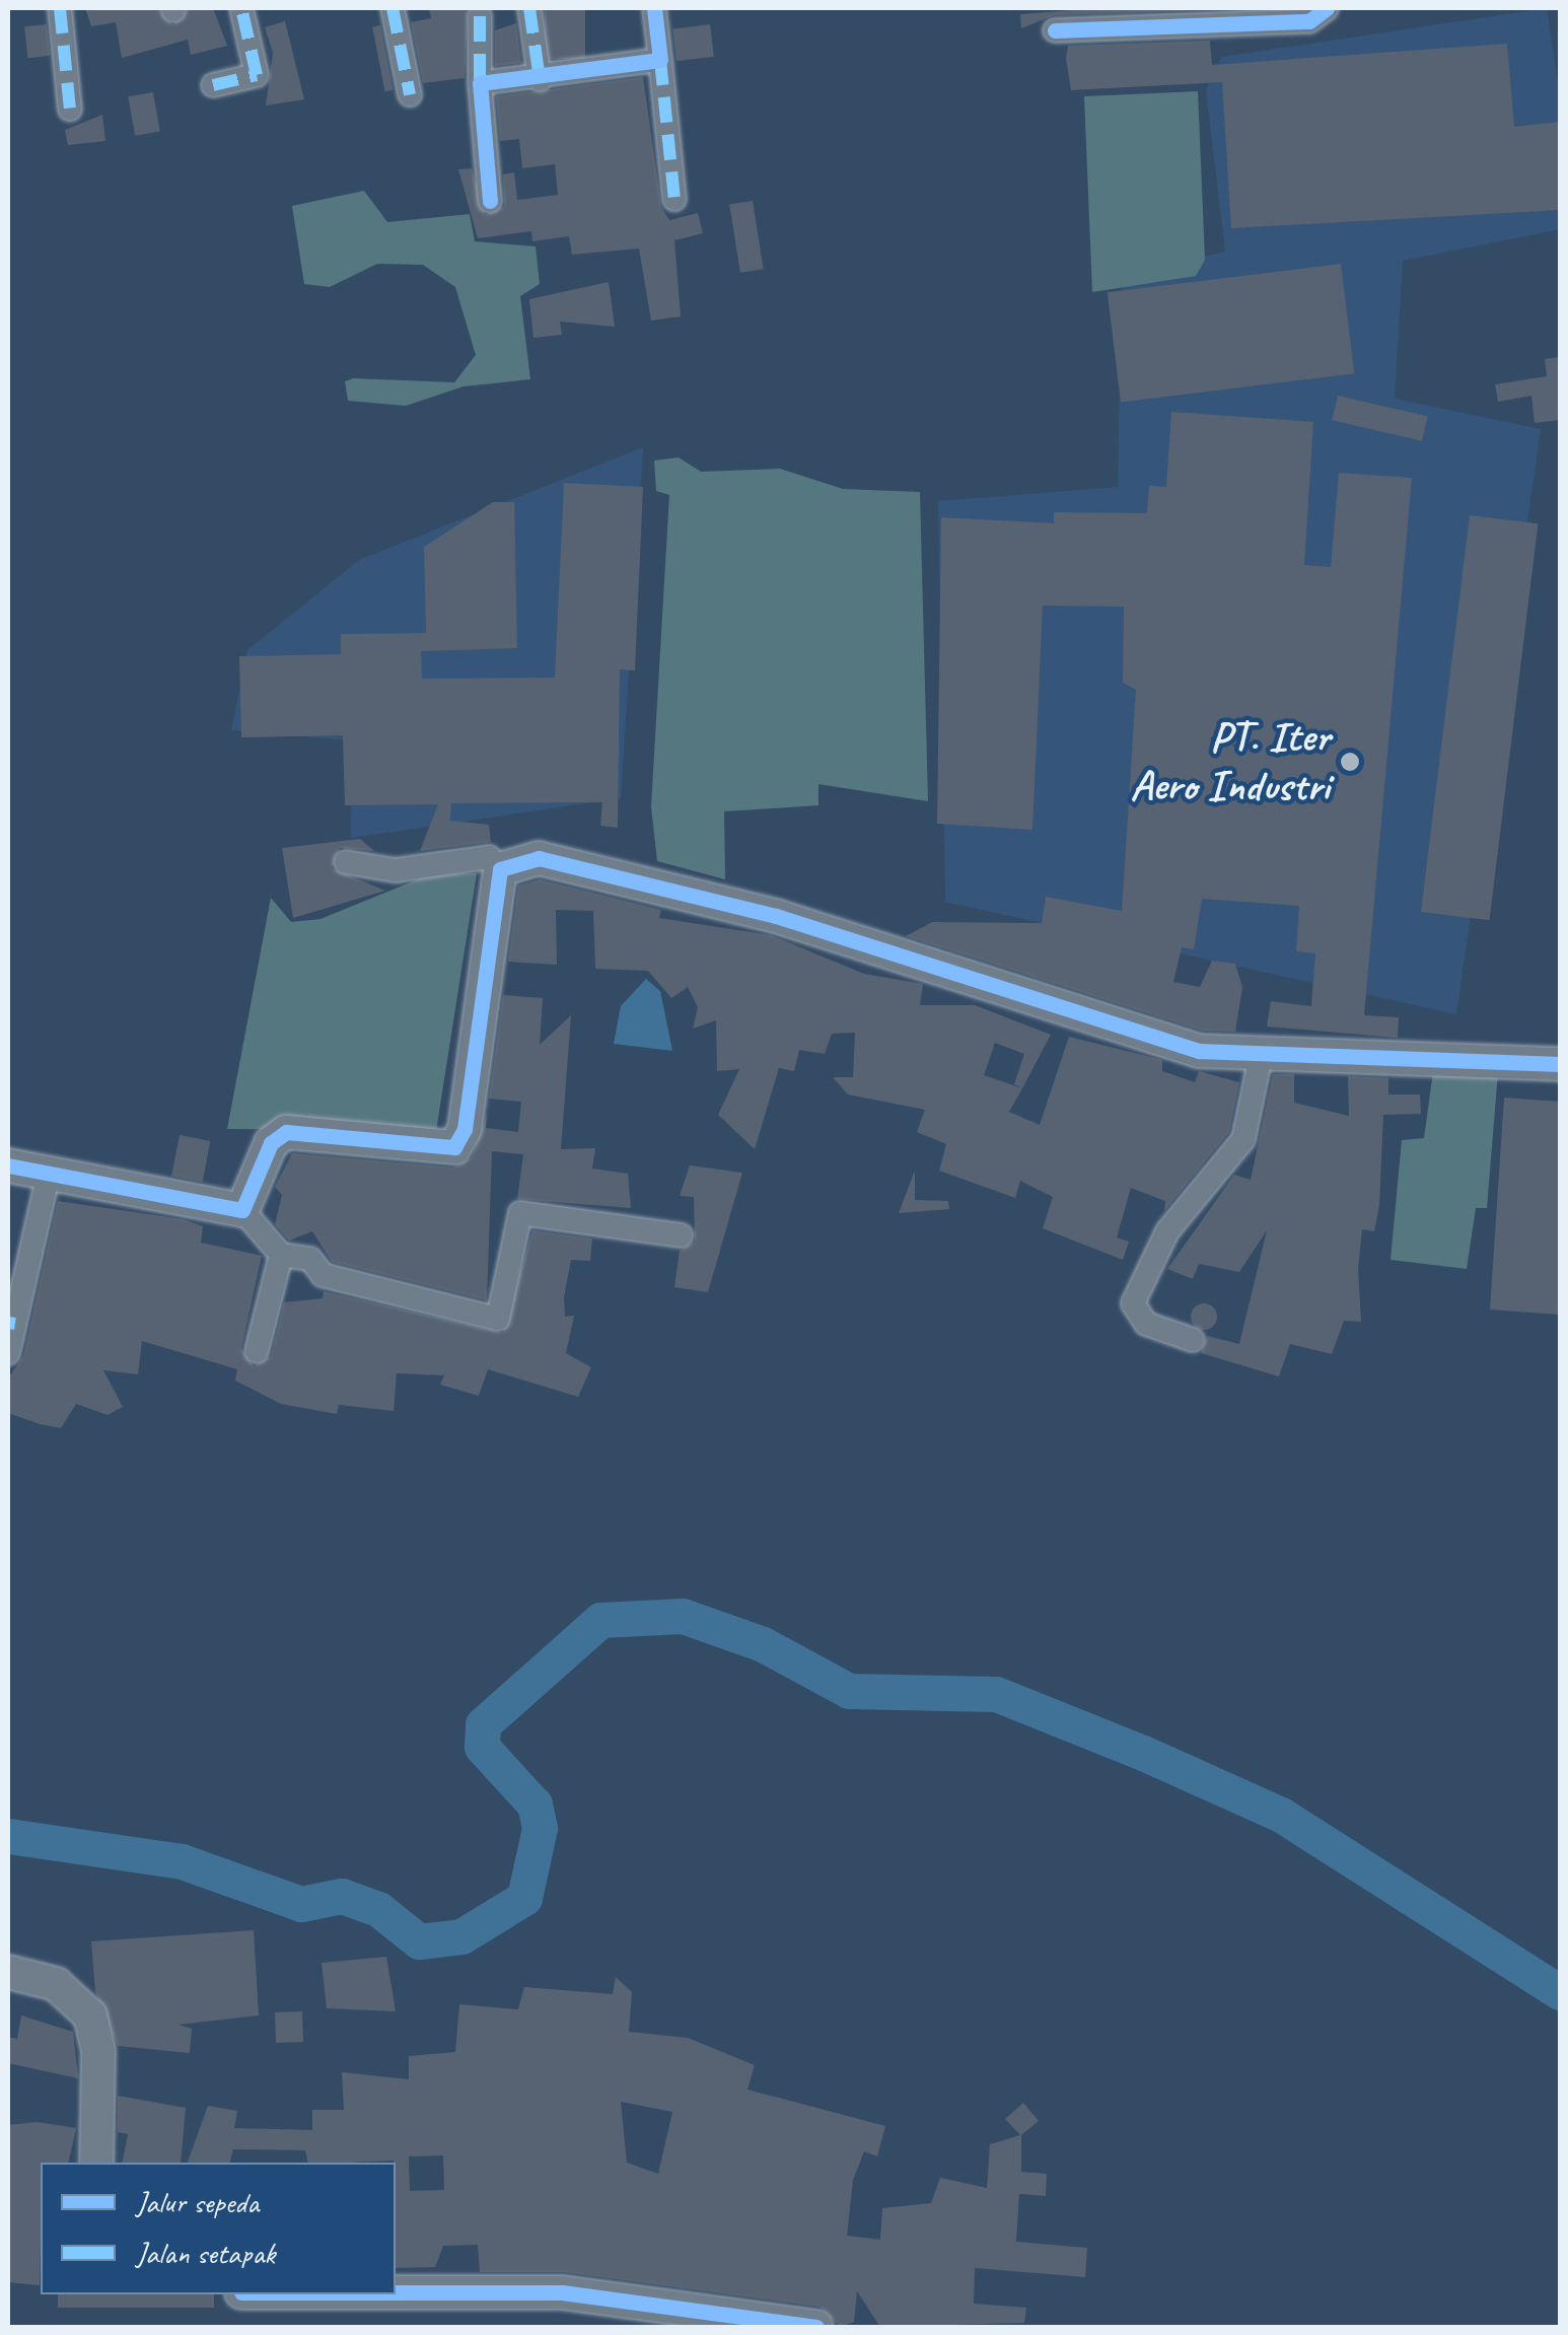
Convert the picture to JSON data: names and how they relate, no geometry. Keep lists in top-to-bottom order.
{
  "places": ["PT. Iter Aero Industri"],
  "legend": ["Jalur sepeda", "Jalan setapak"]
}
